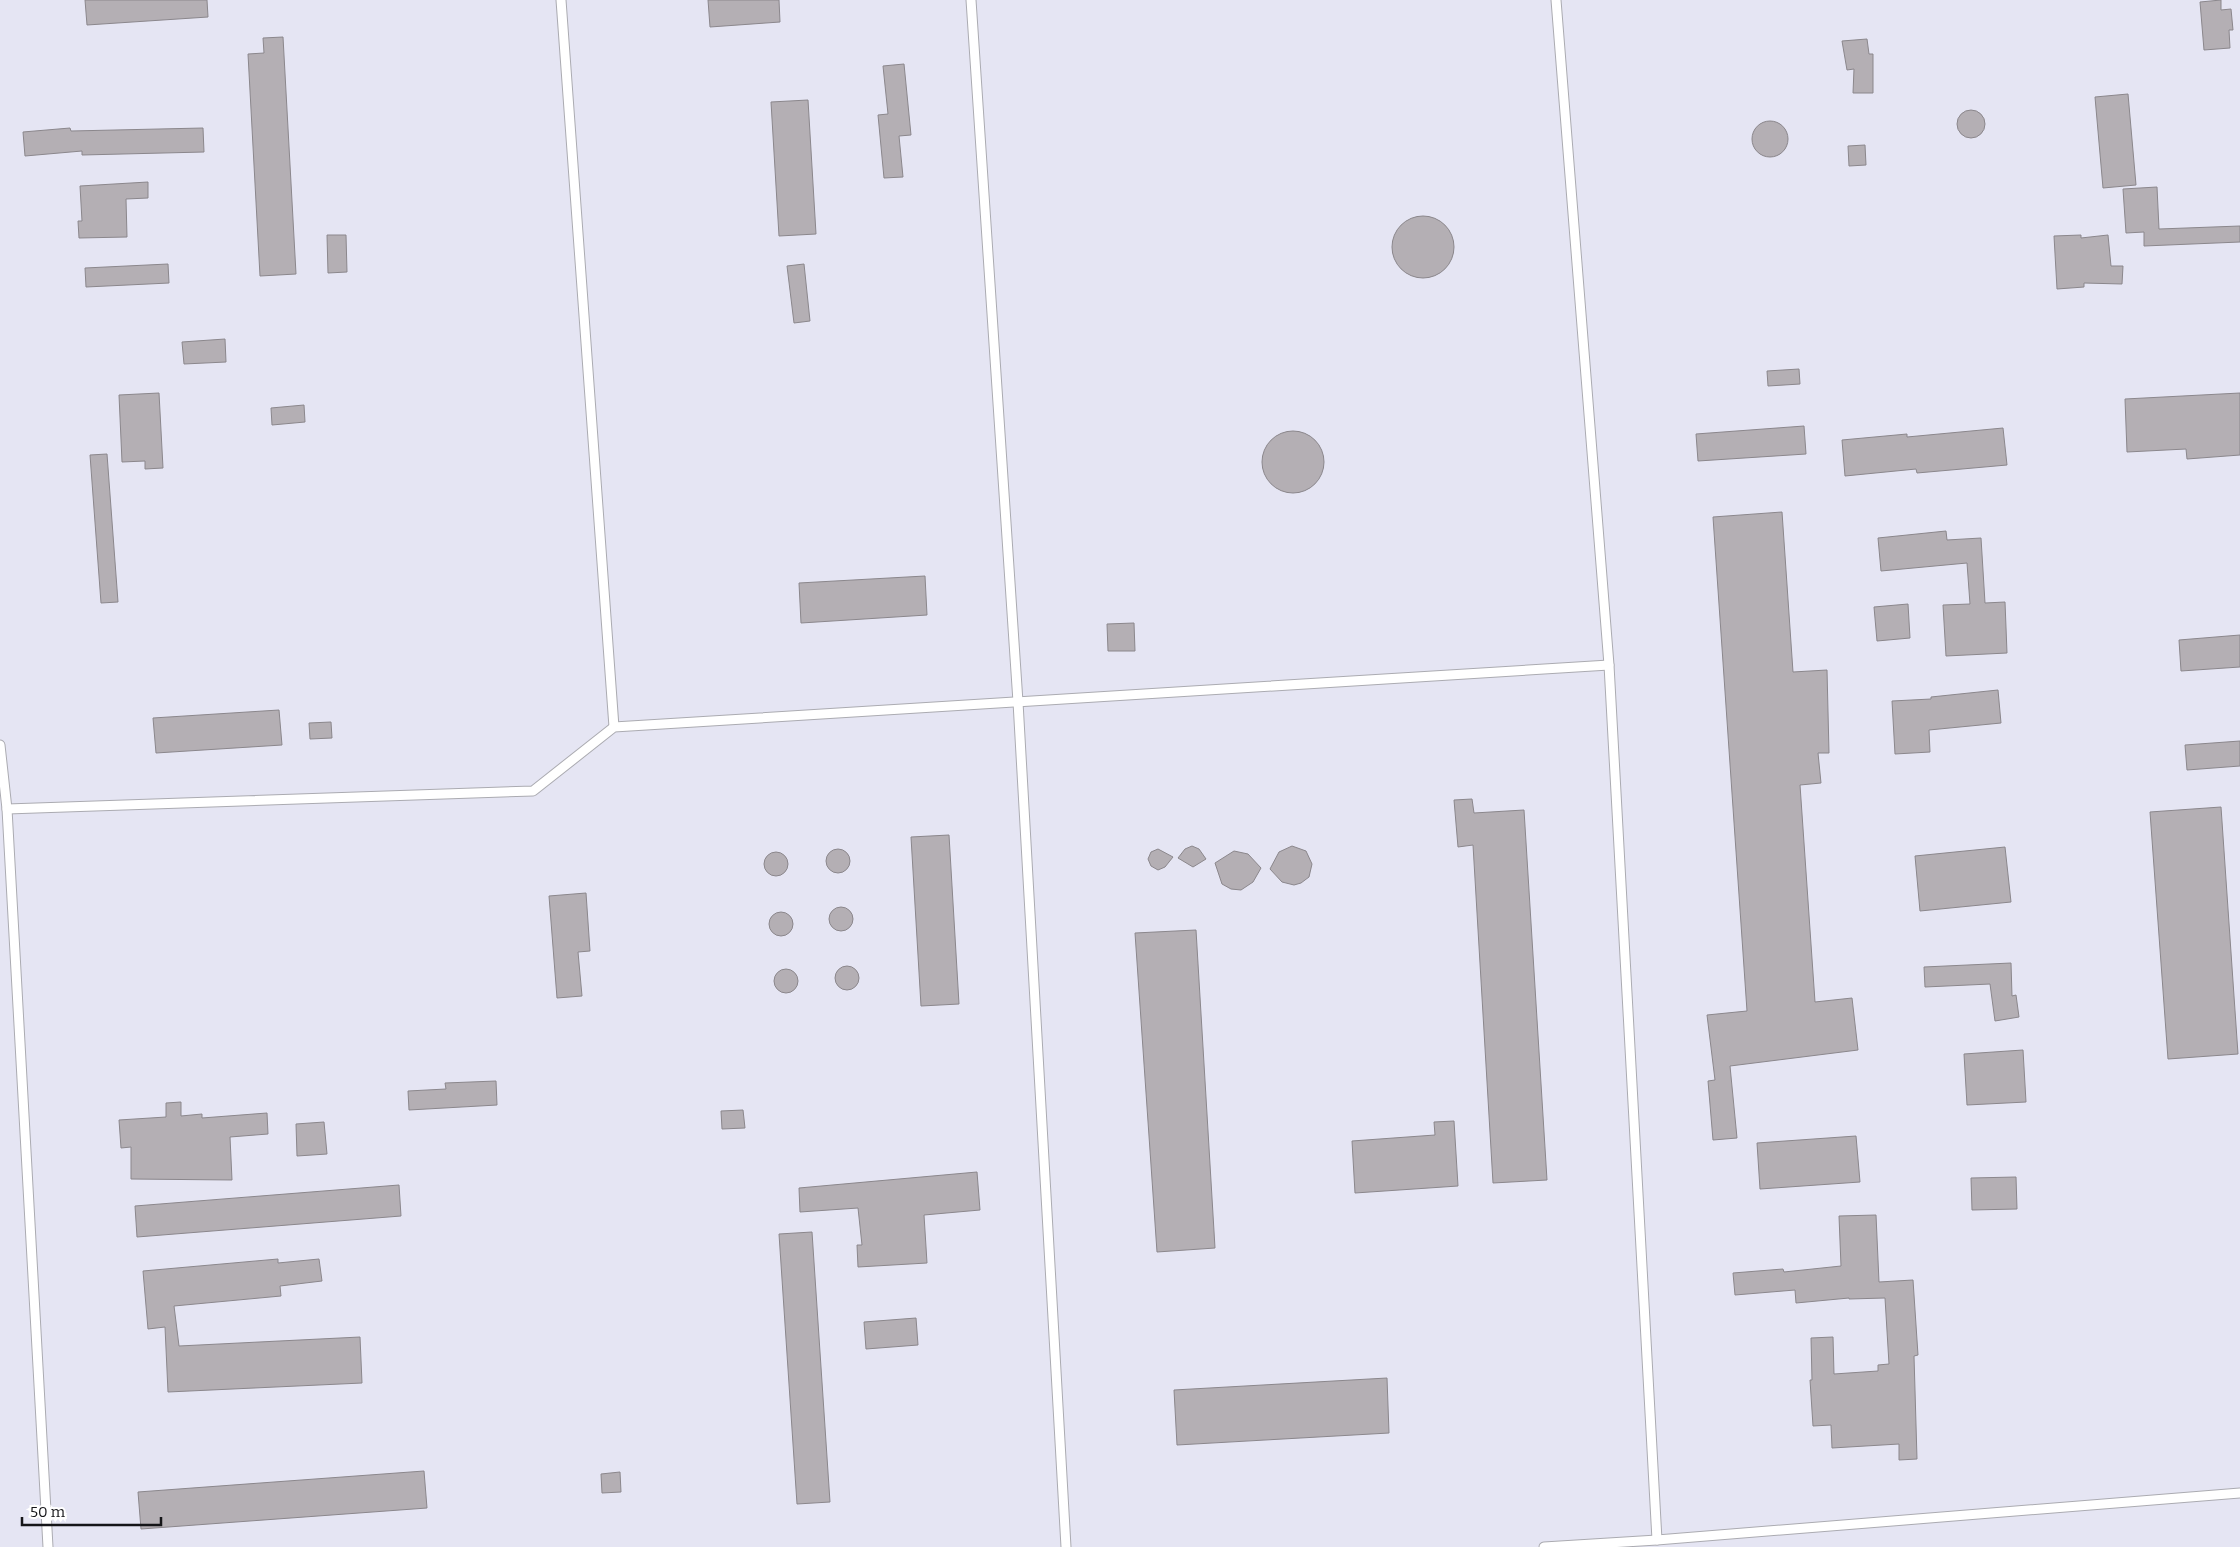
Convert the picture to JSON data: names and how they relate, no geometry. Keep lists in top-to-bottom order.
{
  "scale_bar": "50 m"
}
